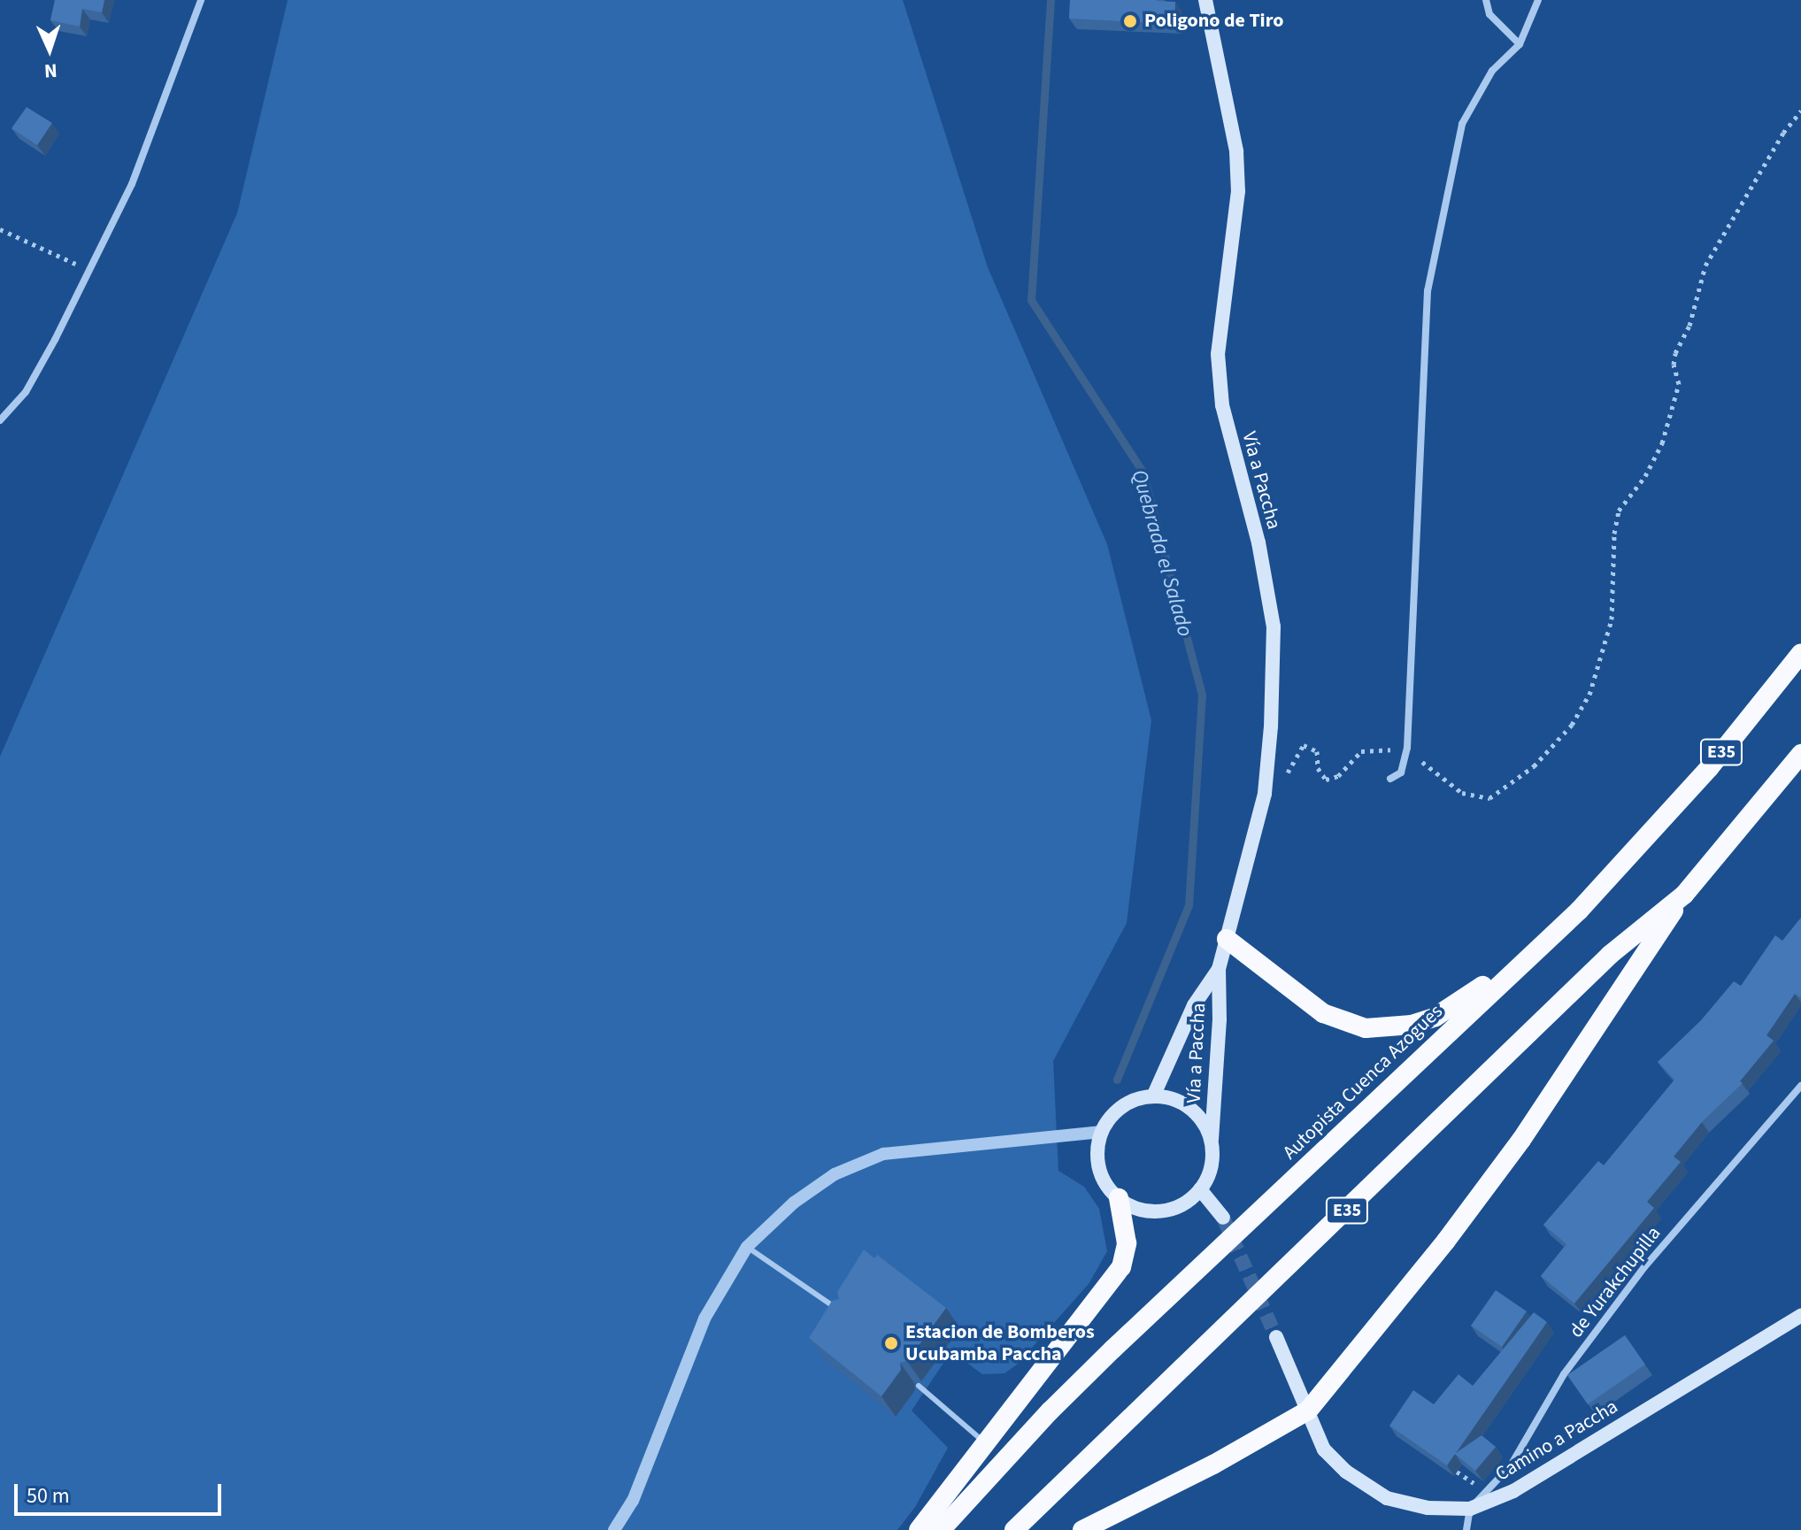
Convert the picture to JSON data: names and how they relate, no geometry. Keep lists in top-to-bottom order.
{
  "streets": {
    "highway": ["E35", "Autopista Cuenca Azogues"],
    "main road": ["Vía a Paccha", "Camino a Paccha"],
    "street": ["de Yurakchupilla"]
  },
  "crossings": [
    ["de Yurakchupilla", "Camino a Paccha"]
  ],
  "water": ["Quebrada el Salado"],
  "places": ["Poligono de Tiro", "Estacion de Bomberos Ucubamba Paccha"],
  "scale_bar": "50 m",
  "north": "bottom"
}
